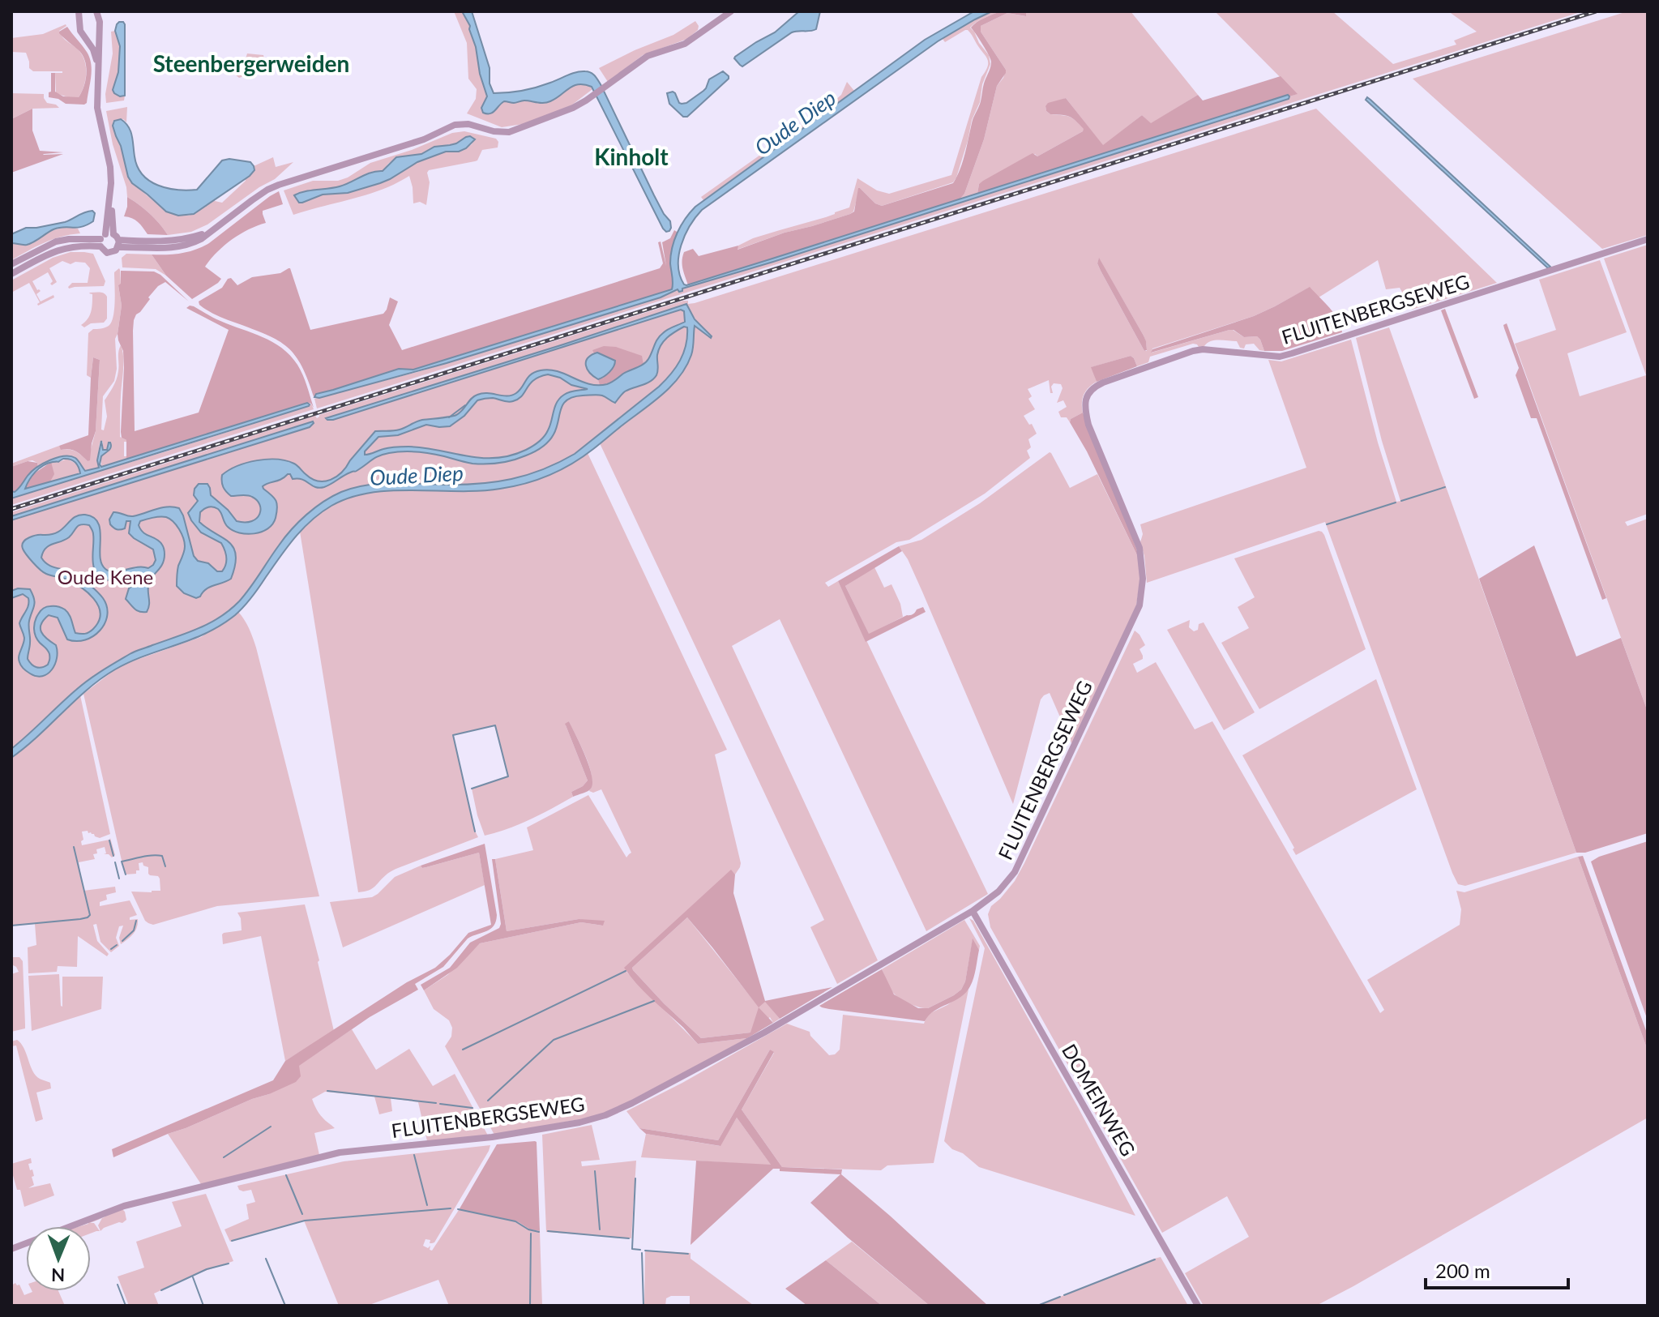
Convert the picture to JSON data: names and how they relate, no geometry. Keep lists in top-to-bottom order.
{
  "streets": {
    "street": ["FLUITENBERGSEWEG", "DOMEINWEG"]
  },
  "crossings": [
    ["FLUITENBERGSEWEG", "DOMEINWEG"]
  ],
  "districts": ["Steenbergerweiden", "Kinholt"],
  "water": ["Oude Diep"],
  "parks": ["Oude Kene"],
  "scale_bar": "200 m",
  "north": "bottom"
}
